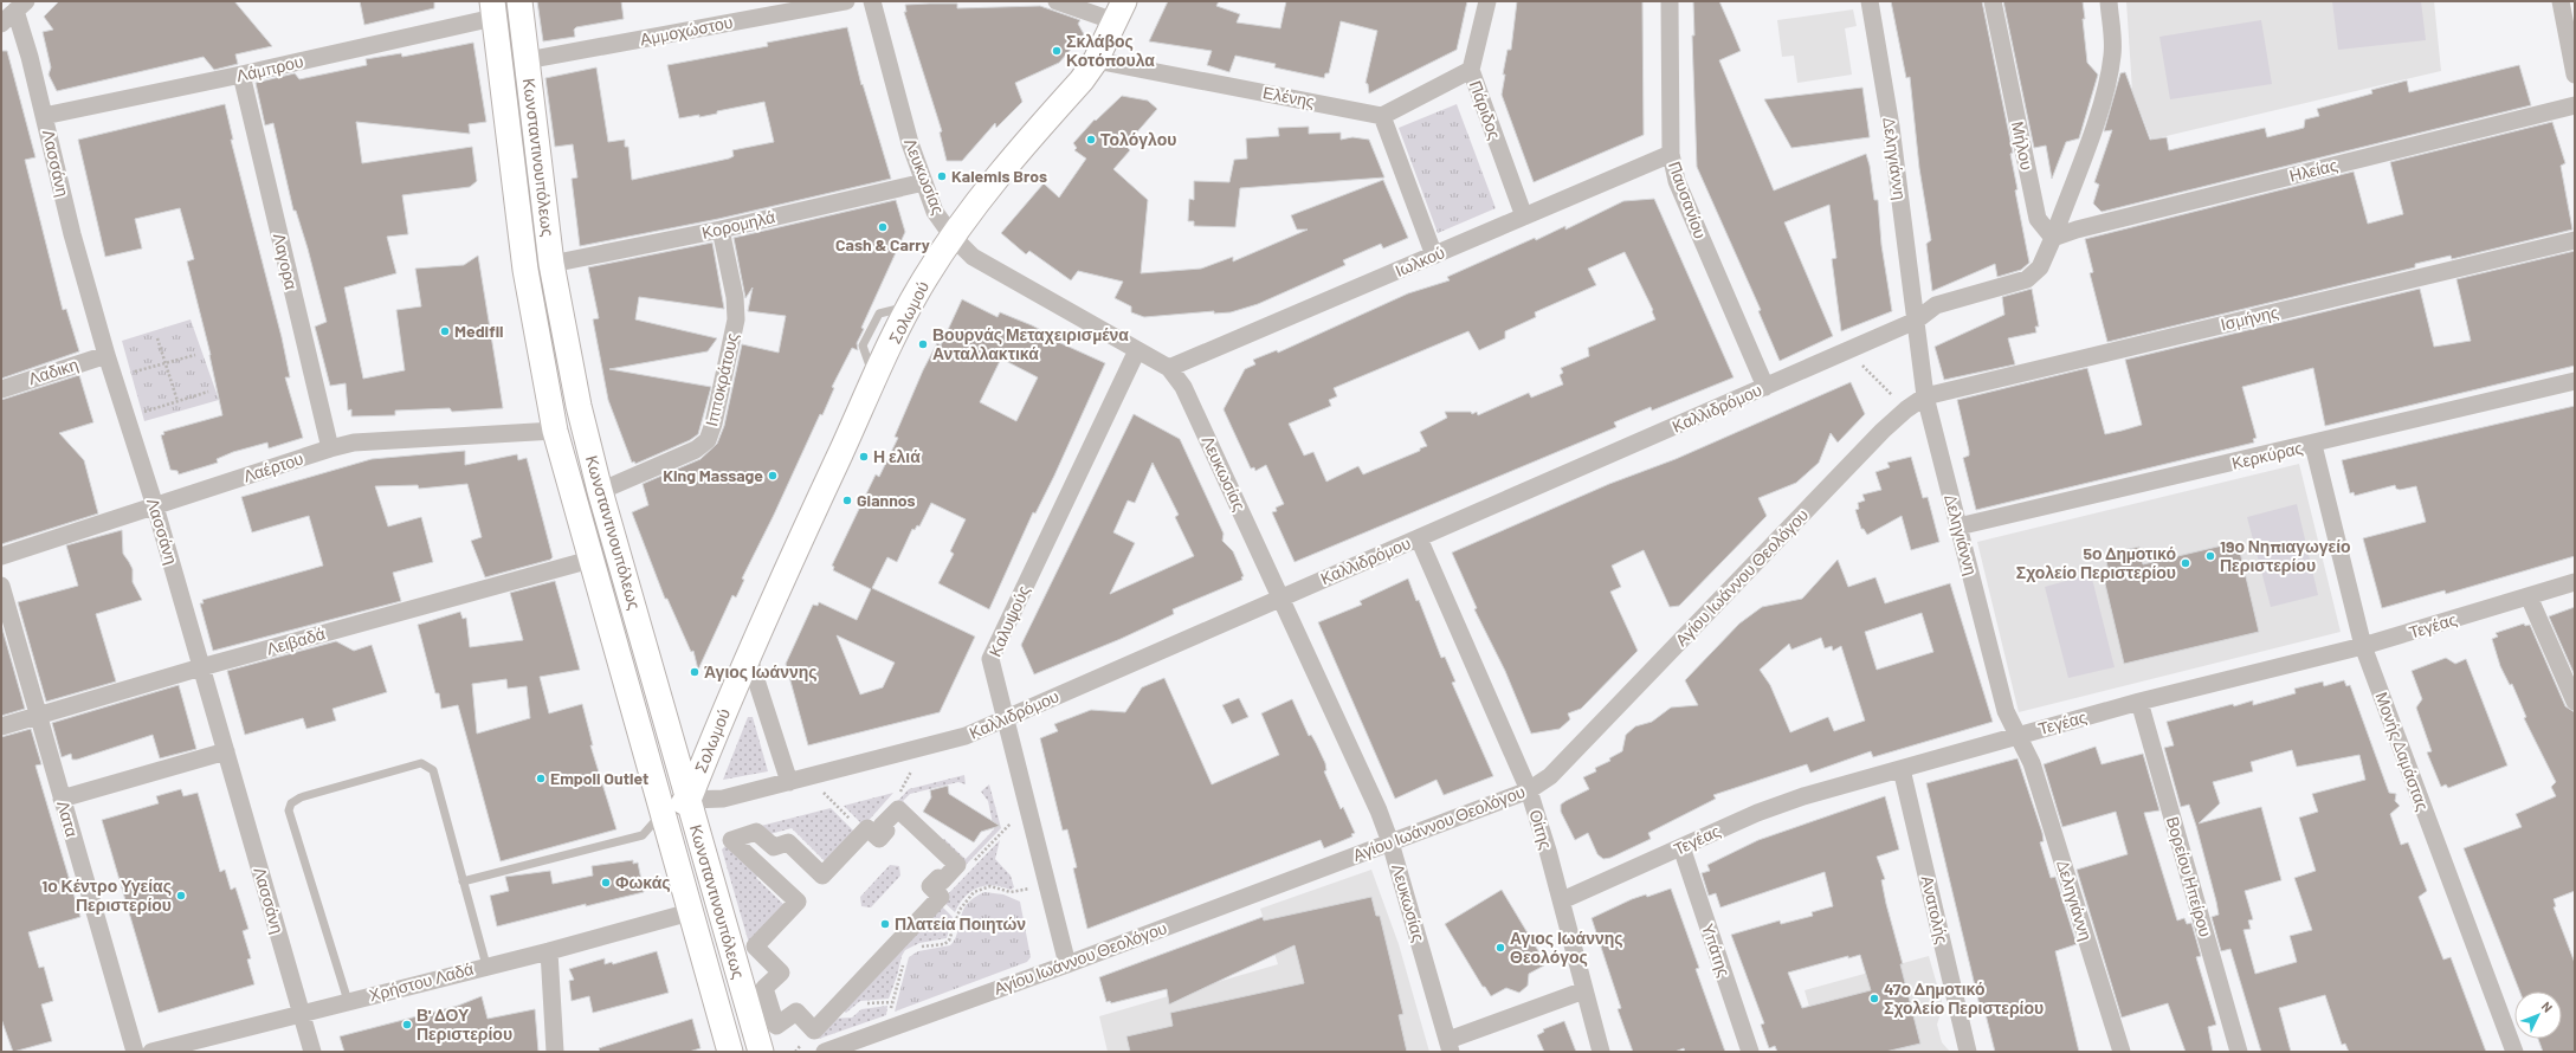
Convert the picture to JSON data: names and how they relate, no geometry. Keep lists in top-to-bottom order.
{
  "streets": {
    "main road": ["Κωνσταντινουπόλεως", "Σολωμού"],
    "street": [
      "Αμμοχώστου",
      "Λάμπρου",
      "Ελένης",
      "Πάριδος",
      "Μήλου",
      "Δεληγιάννη",
      "Λασσάνη",
      "Ηλείας",
      "Λευκωσίας",
      "Παυσανίου",
      "Κορομηλά",
      "Λαγορα",
      "Ιωλκού",
      "Ισμήνης",
      "Λαδικη",
      "Ιπποκράτους",
      "Καλλιδρόμου",
      "Κερκύρας",
      "Λαέρτου",
      "Αγίου Ιωάννου Θεολόγου",
      "Καλυψούς",
      "Τεγέας",
      "Λειβαδά",
      "Μονής Δαμάστας",
      "Λατα",
      "Οίτης",
      "Βορείου Ηπείρου",
      "Ανατολής",
      "Υπάτης",
      "Χρήστου Λαδά"
    ]
  },
  "crossings": [
    ["Αμμοχώστου", "Κωνσταντινουπόλεως"],
    ["Λάμπρου", "Κωνσταντινουπόλεως"],
    ["Λάμπρου", "Λασσάνη"],
    ["Λάμπρου", "Λαγορα"],
    ["Ελένης", "Σολωμού"],
    ["Πάριδος", "Ιωλκού"],
    ["Μήλου", "Ηλείας"],
    ["Μήλου", "Καλλιδρόμου"],
    ["Κωνσταντινουπόλεως", "Κορομηλά"],
    ["Κωνσταντινουπόλεως", "Σολωμού"],
    ["Κωνσταντινουπόλεως", "Ιπποκράτους"],
    ["Κωνσταντινουπόλεως", "Καλλιδρόμου"],
    ["Κωνσταντινουπόλεως", "Λαέρτου"],
    ["Κωνσταντινουπόλεως", "Λειβαδά"],
    ["Κωνσταντινουπόλεως", "Χρήστου Λαδά"],
    ["Δεληγιάννη", "Ισμήνης"],
    ["Δεληγιάννη", "Καλλιδρόμου"],
    ["Δεληγιάννη", "Κερκύρας"],
    ["Δεληγιάννη", "Αγίου Ιωάννου Θεολόγου"],
    ["Δεληγιάννη", "Τεγέας"],
    ["Λασσάνη", "Λαδικη"],
    ["Λασσάνη", "Λαέρτου"],
    ["Λασσάνη", "Λειβαδά"],
    ["Λασσάνη", "Χρήστου Λαδά"],
    ["Ηλείας", "Καλλιδρόμου"],
    ["Λευκωσίας", "Κορομηλά"],
    ["Λευκωσίας", "Ιωλκού"],
    ["Λευκωσίας", "Σολωμού"],
    ["Λευκωσίας", "Καλλιδρόμου"],
    ["Λευκωσίας", "Αγίου Ιωάννου Θεολόγου"],
    ["Λευκωσίας", "Καλυψούς"],
    ["Παυσανίου", "Ιωλκού"],
    ["Παυσανίου", "Καλλιδρόμου"],
    ["Κορομηλά", "Ιπποκράτους"],
    ["Λαγορα", "Λαέρτου"],
    ["Σολωμού", "Καλλιδρόμου"],
    ["Ισμήνης", "Αγίου Ιωάννου Θεολόγου"],
    ["Καλλιδρόμου", "Καλυψούς"],
    ["Καλλιδρόμου", "Οίτης"],
    ["Κερκύρας", "Μονής Δαμάστας"],
    ["Αγίου Ιωάννου Θεολόγου", "Καλυψούς"],
    ["Αγίου Ιωάννου Θεολόγου", "Οίτης"],
    ["Τεγέας", "Μονής Δαμάστας"],
    ["Τεγέας", "Οίτης"],
    ["Τεγέας", "Βορείου Ηπείρου"],
    ["Τεγέας", "Ανατολής"],
    ["Τεγέας", "Υπάτης"],
    ["Λειβαδά", "Λατα"]
  ],
  "places": [
    "Σκλάβος Κοτόπουλα",
    "Τολόγλου",
    "Kalemis Bros",
    "Cash & Carry",
    "Medifil",
    "Βουρνάς Μεταχειρισμένα Ανταλλακτικά",
    "Η ελιά",
    "King Massage",
    "Giannos",
    "19ο Νηπιαγωγείο Περιστερίου",
    "5ο Δημοτικό Σχολείο Περιστερίου",
    "Άγιος Ιωάννης",
    "Empoli Outlet",
    "Φωκάς",
    "1ο Κέντρο Υγείας Περιστερίου",
    "Πλατεία Ποιητών",
    "Αγιος Ιωάννης Θεολόγος",
    "47ο Δημοτικό Σχολείο Περιστερίου",
    "Β' ΔΟΥ Περιστερίου"
  ],
  "north": "top right"
}
